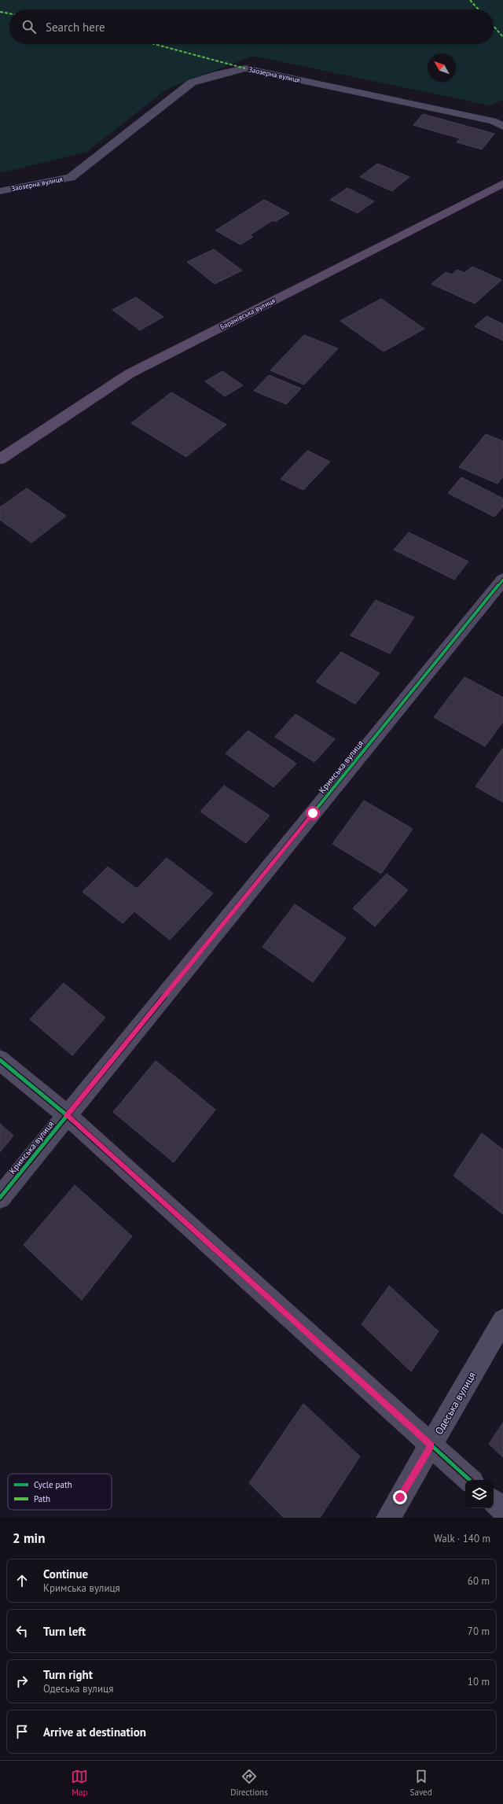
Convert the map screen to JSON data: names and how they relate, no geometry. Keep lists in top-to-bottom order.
{
  "streets": {
    "main road": ["Баранівська вулиця"],
    "street": ["Заозерна вулиця", "Кримська вулиця", "Одеська вулиця"]
  },
  "legend": ["Cycle path", "Path"],
  "north": "top left",
  "page": {
    "search": "Search here",
    "heading": ["2 min", "Walk · 140 m"],
    "list": [
      ["Continue", "Кримська вулиця", "60 m"],
      ["Turn left", "70 m"],
      ["Turn right", "Одеська вулиця", "10 m"],
      "Arrive at destination"
    ],
    "nav": ["Map", "Directions", "Saved"]
  }
}
